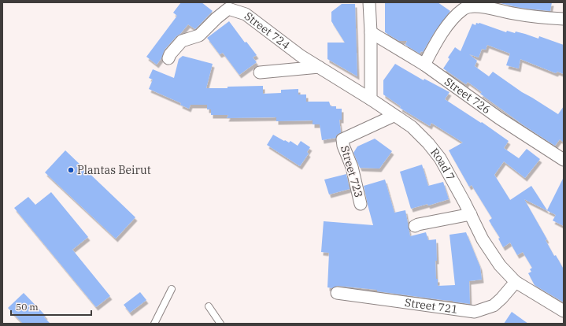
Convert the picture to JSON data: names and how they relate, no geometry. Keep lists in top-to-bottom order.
{
  "streets": {
    "street": [
      "Street 724",
      "Street 726",
      "Road 7",
      "Street 723",
      "Street 721"
    ]
  },
  "crossings": [
    ["Street 724", "Road 7"],
    ["Road 7", "Street 723"],
    ["Road 7", "Street 721"]
  ],
  "places": ["Plantas Beirut"],
  "scale_bar": "50 m"
}
